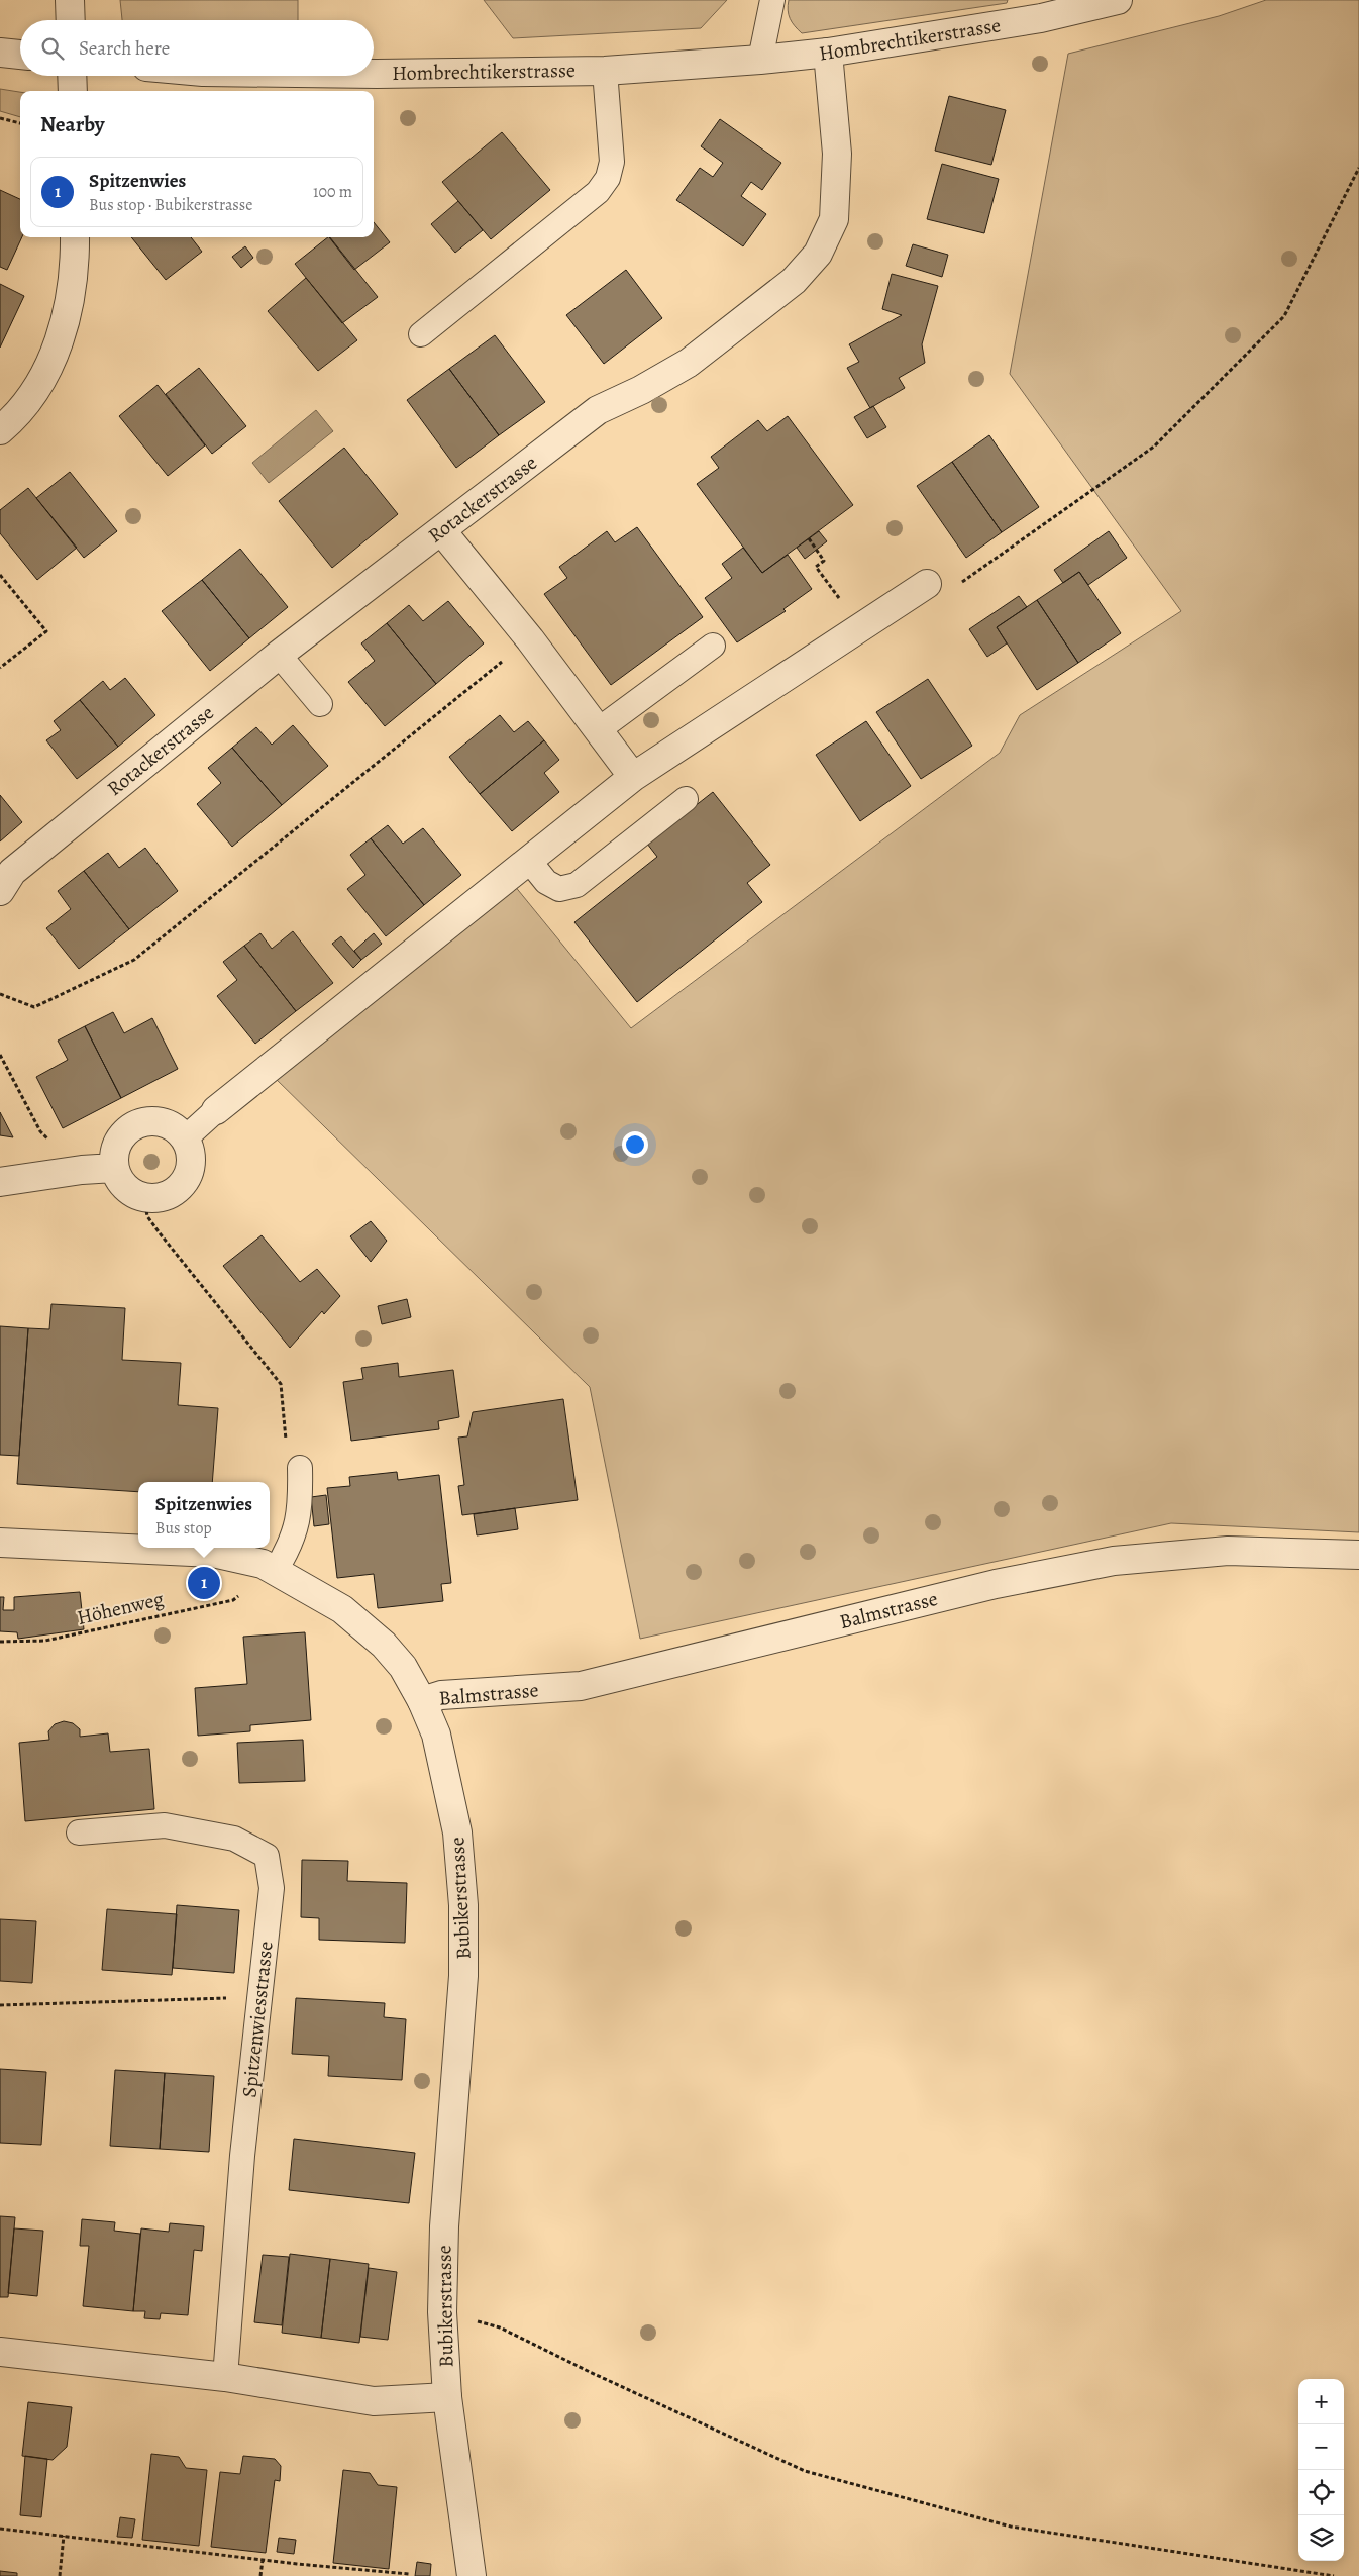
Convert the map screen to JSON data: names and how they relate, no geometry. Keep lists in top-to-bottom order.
{
  "streets": {
    "street": [
      "Hombrechtikerstrasse",
      "Rotackerstrasse",
      "Balmstrasse",
      "Bubikerstrasse"
    ],
    "lane": ["Spitzenwiesstrasse"],
    "path": ["Höhenweg"]
  },
  "crossings": [
    ["Hombrechtikerstrasse", "Rotackerstrasse"],
    ["Balmstrasse", "Bubikerstrasse"]
  ],
  "page": {
    "search": "Search here",
    "heading": "Nearby",
    "list": [
      {
        "mark": "1",
        "name": "Spitzenwies",
        "note": "Bus stop · Bubikerstrasse",
        "value": "100 m"
      }
    ],
    "popup": ["Spitzenwies", "Bus stop"],
    "pins": "1",
    "map_buttons": ["+", "−"]
  }
}
